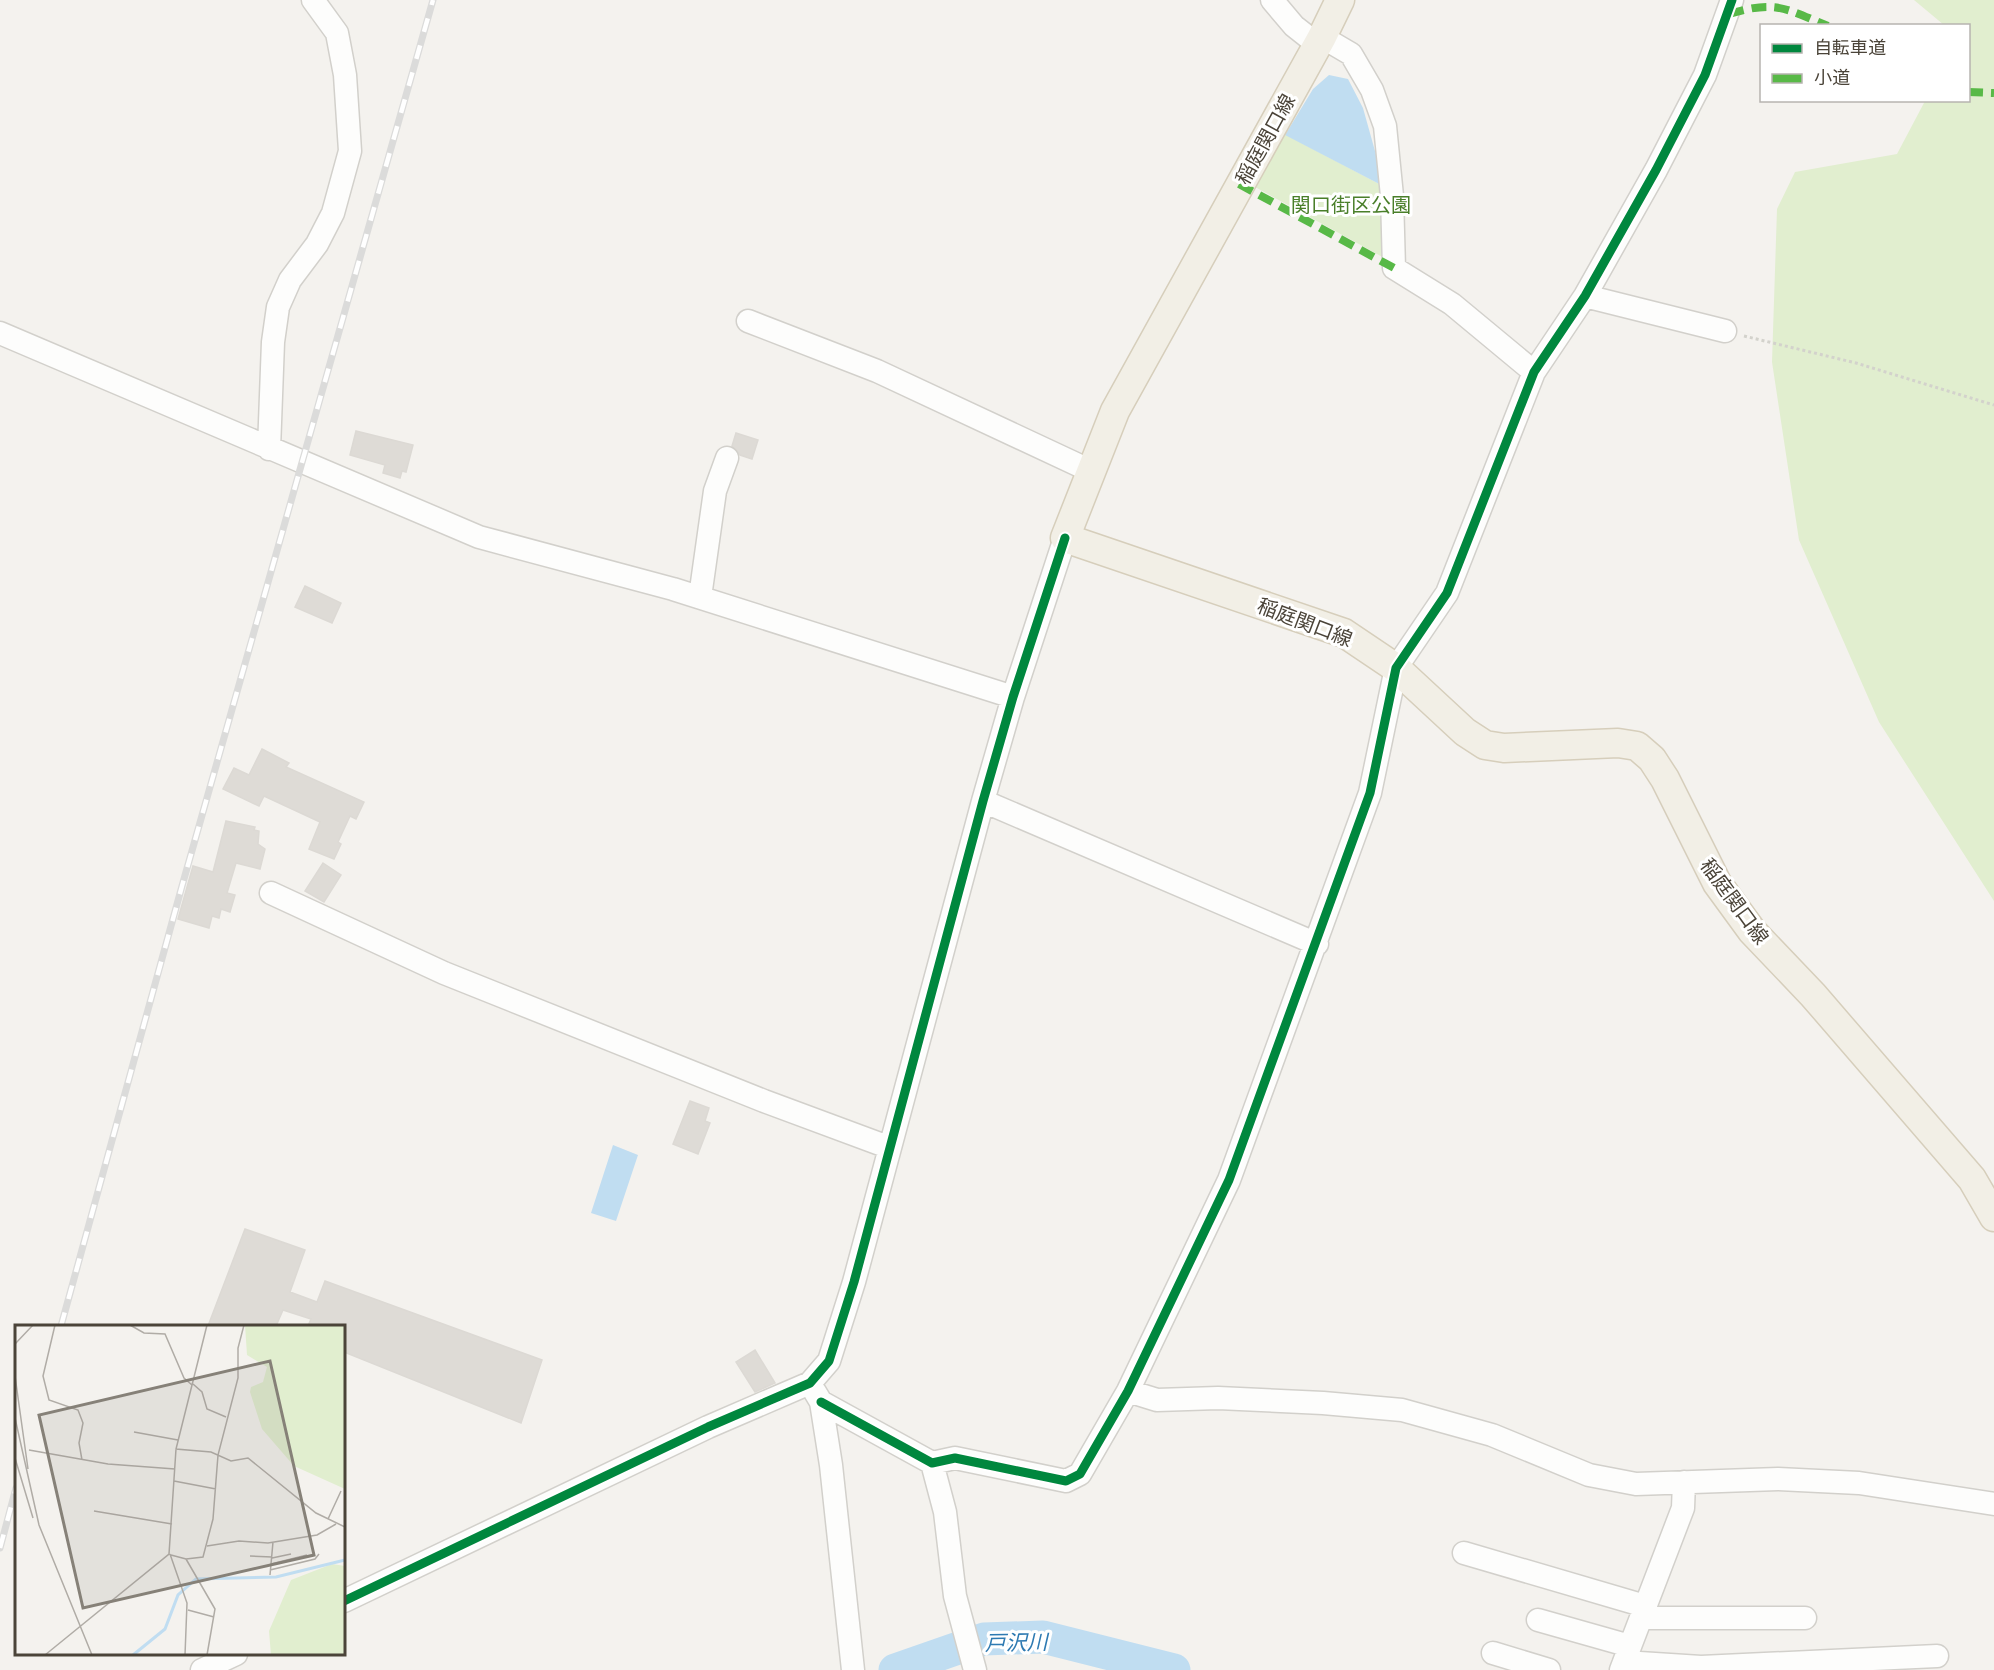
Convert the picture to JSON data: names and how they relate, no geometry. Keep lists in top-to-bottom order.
{
  "streets": {
    "main road": ["稲庭関口線"]
  },
  "water": ["戸沢川"],
  "parks": ["関口街区公園"],
  "legend": ["自転車道", "小道"]
}
